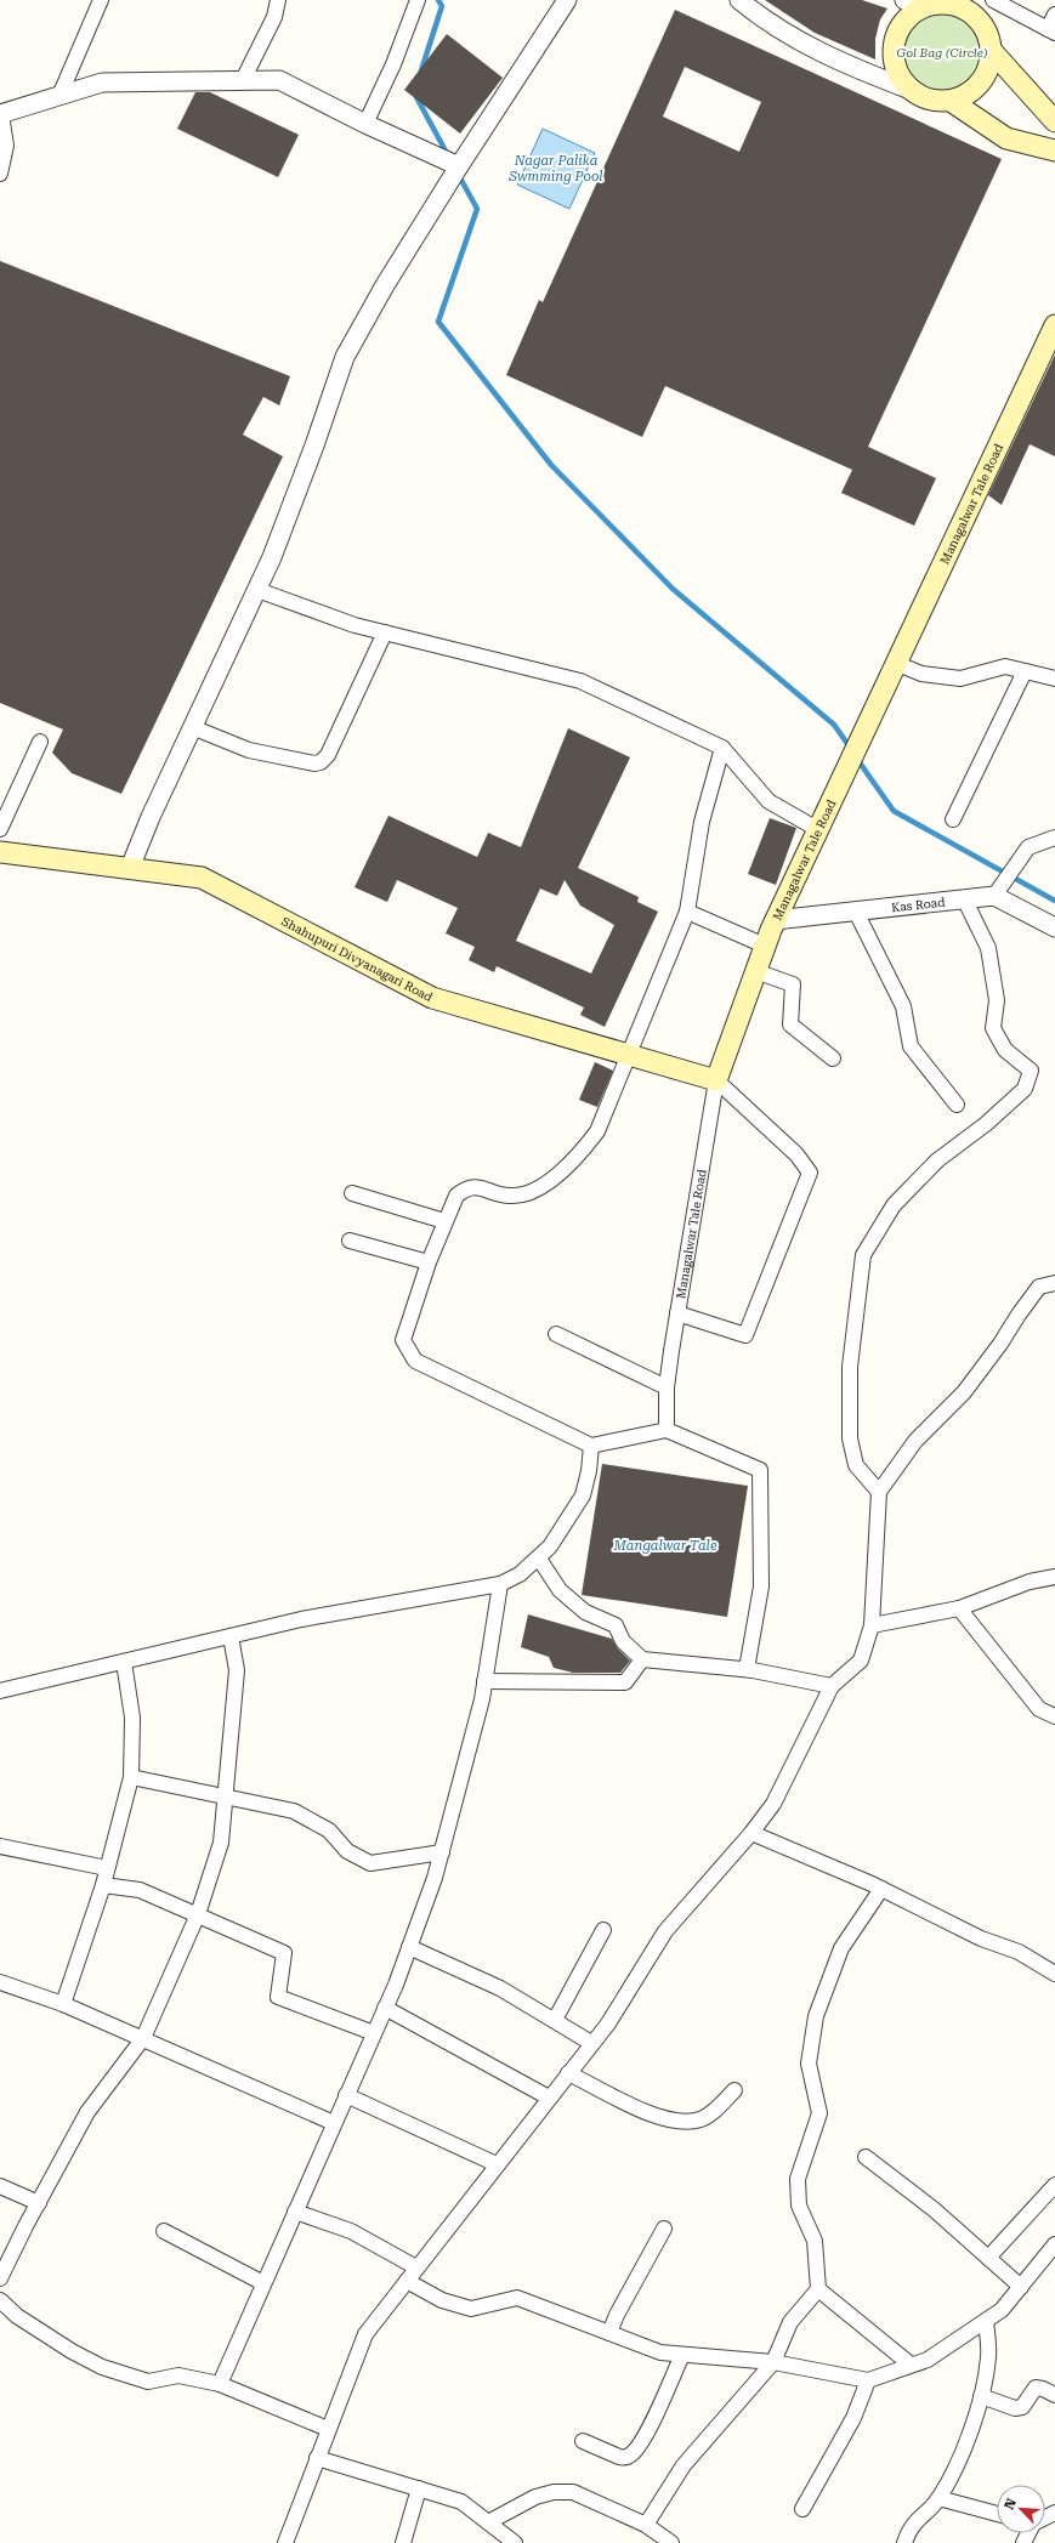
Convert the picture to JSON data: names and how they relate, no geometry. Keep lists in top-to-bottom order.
{
  "streets": {
    "main road": ["Managalwar Tale Road", "Shahupuri Divyanagari Road"],
    "street": ["Kas Road"]
  },
  "crossings": [
    ["Managalwar Tale Road", "Kas Road"],
    ["Managalwar Tale Road", "Shahupuri Divyanagari Road"]
  ],
  "water": ["Nagar Palika Swmming Pool", "Mangalwar Tale"],
  "parks": ["Gol Bag (Circle)"],
  "north": "top left"
}
